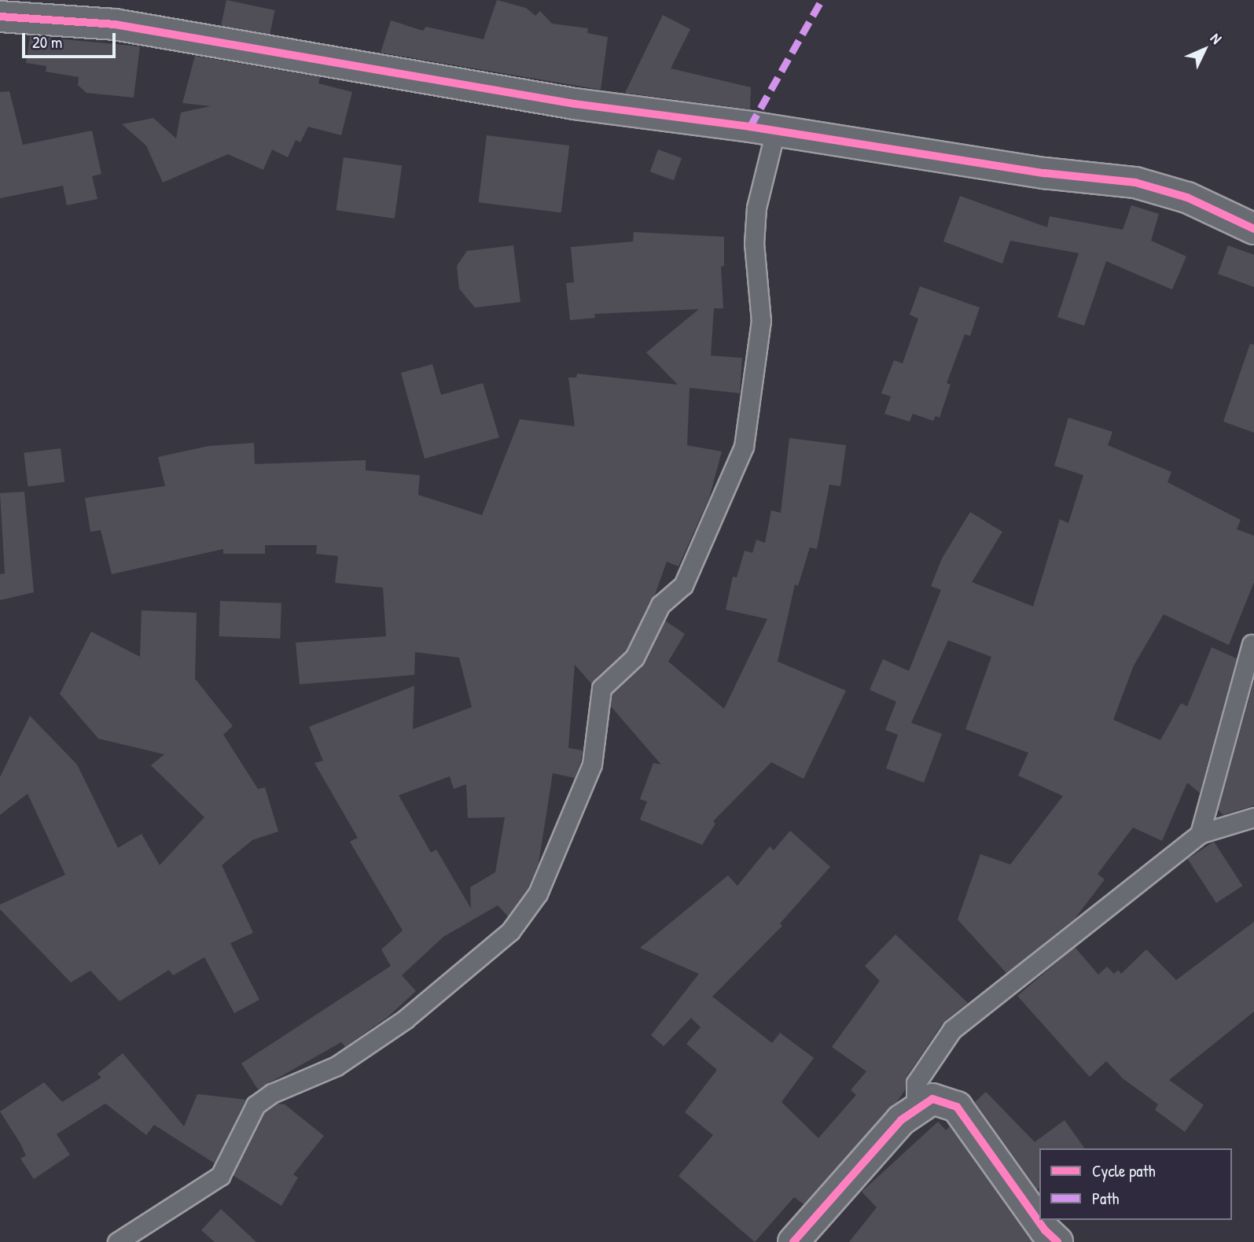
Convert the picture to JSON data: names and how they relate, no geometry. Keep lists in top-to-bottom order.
{
  "legend": ["Cycle path", "Path"],
  "scale_bar": "20 m",
  "north": "top right"
}
